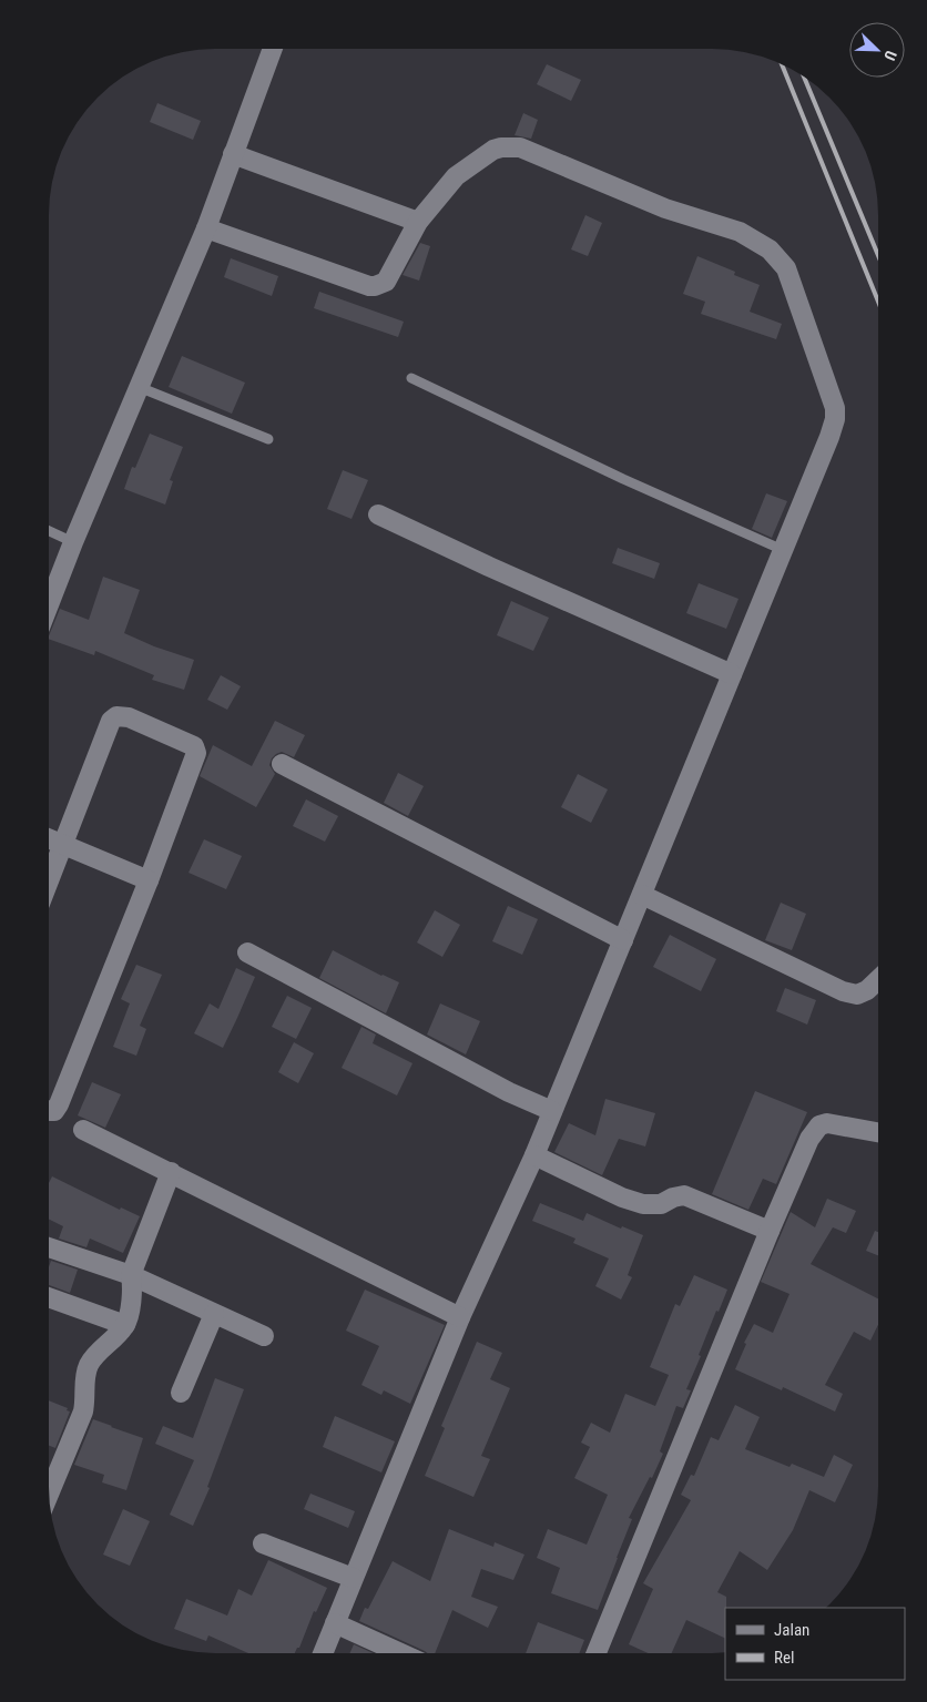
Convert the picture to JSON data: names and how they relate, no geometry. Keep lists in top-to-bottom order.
{
  "legend": ["Jalan", "Rel"],
  "north": "bottom right"
}
